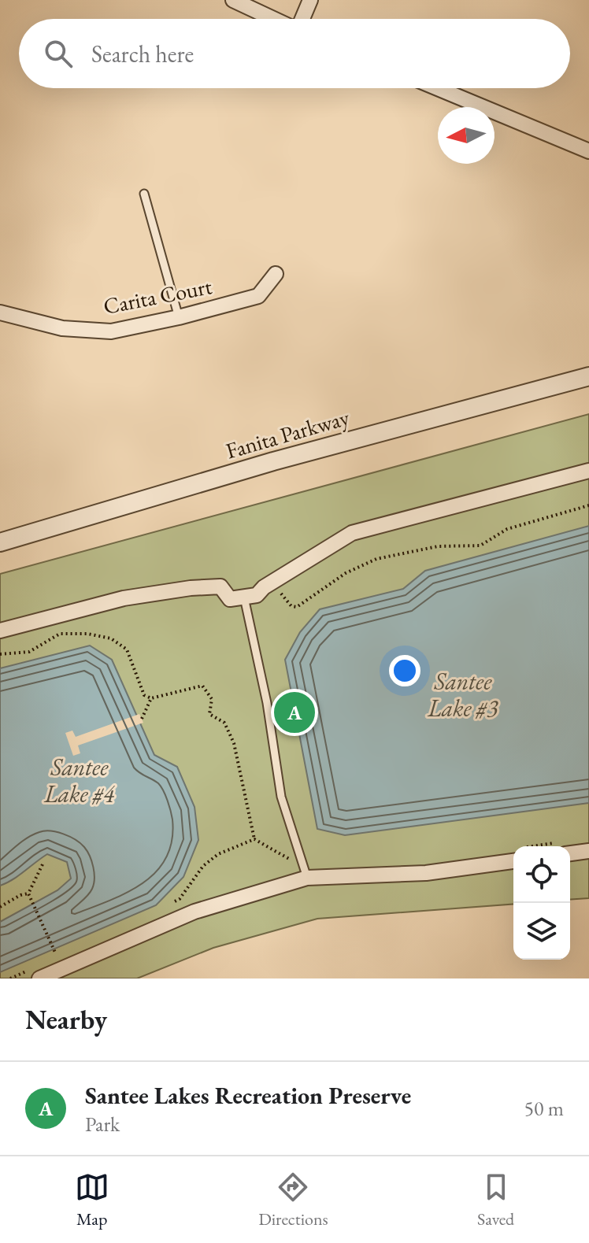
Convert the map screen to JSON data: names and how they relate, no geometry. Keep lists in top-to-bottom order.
{
  "streets": {
    "street": ["Carita Court", "Fanita Parkway"]
  },
  "water": ["Santee Lake #3", "Santee Lake #4"],
  "north": "left",
  "page": {
    "search": "Search here",
    "pins": "A",
    "heading": "Nearby",
    "list": [
      {
        "mark": "A",
        "name": "Santee Lakes Recreation Preserve",
        "note": "Park",
        "value": "50 m"
      }
    ],
    "nav": ["Map", "Directions", "Saved"]
  }
}
